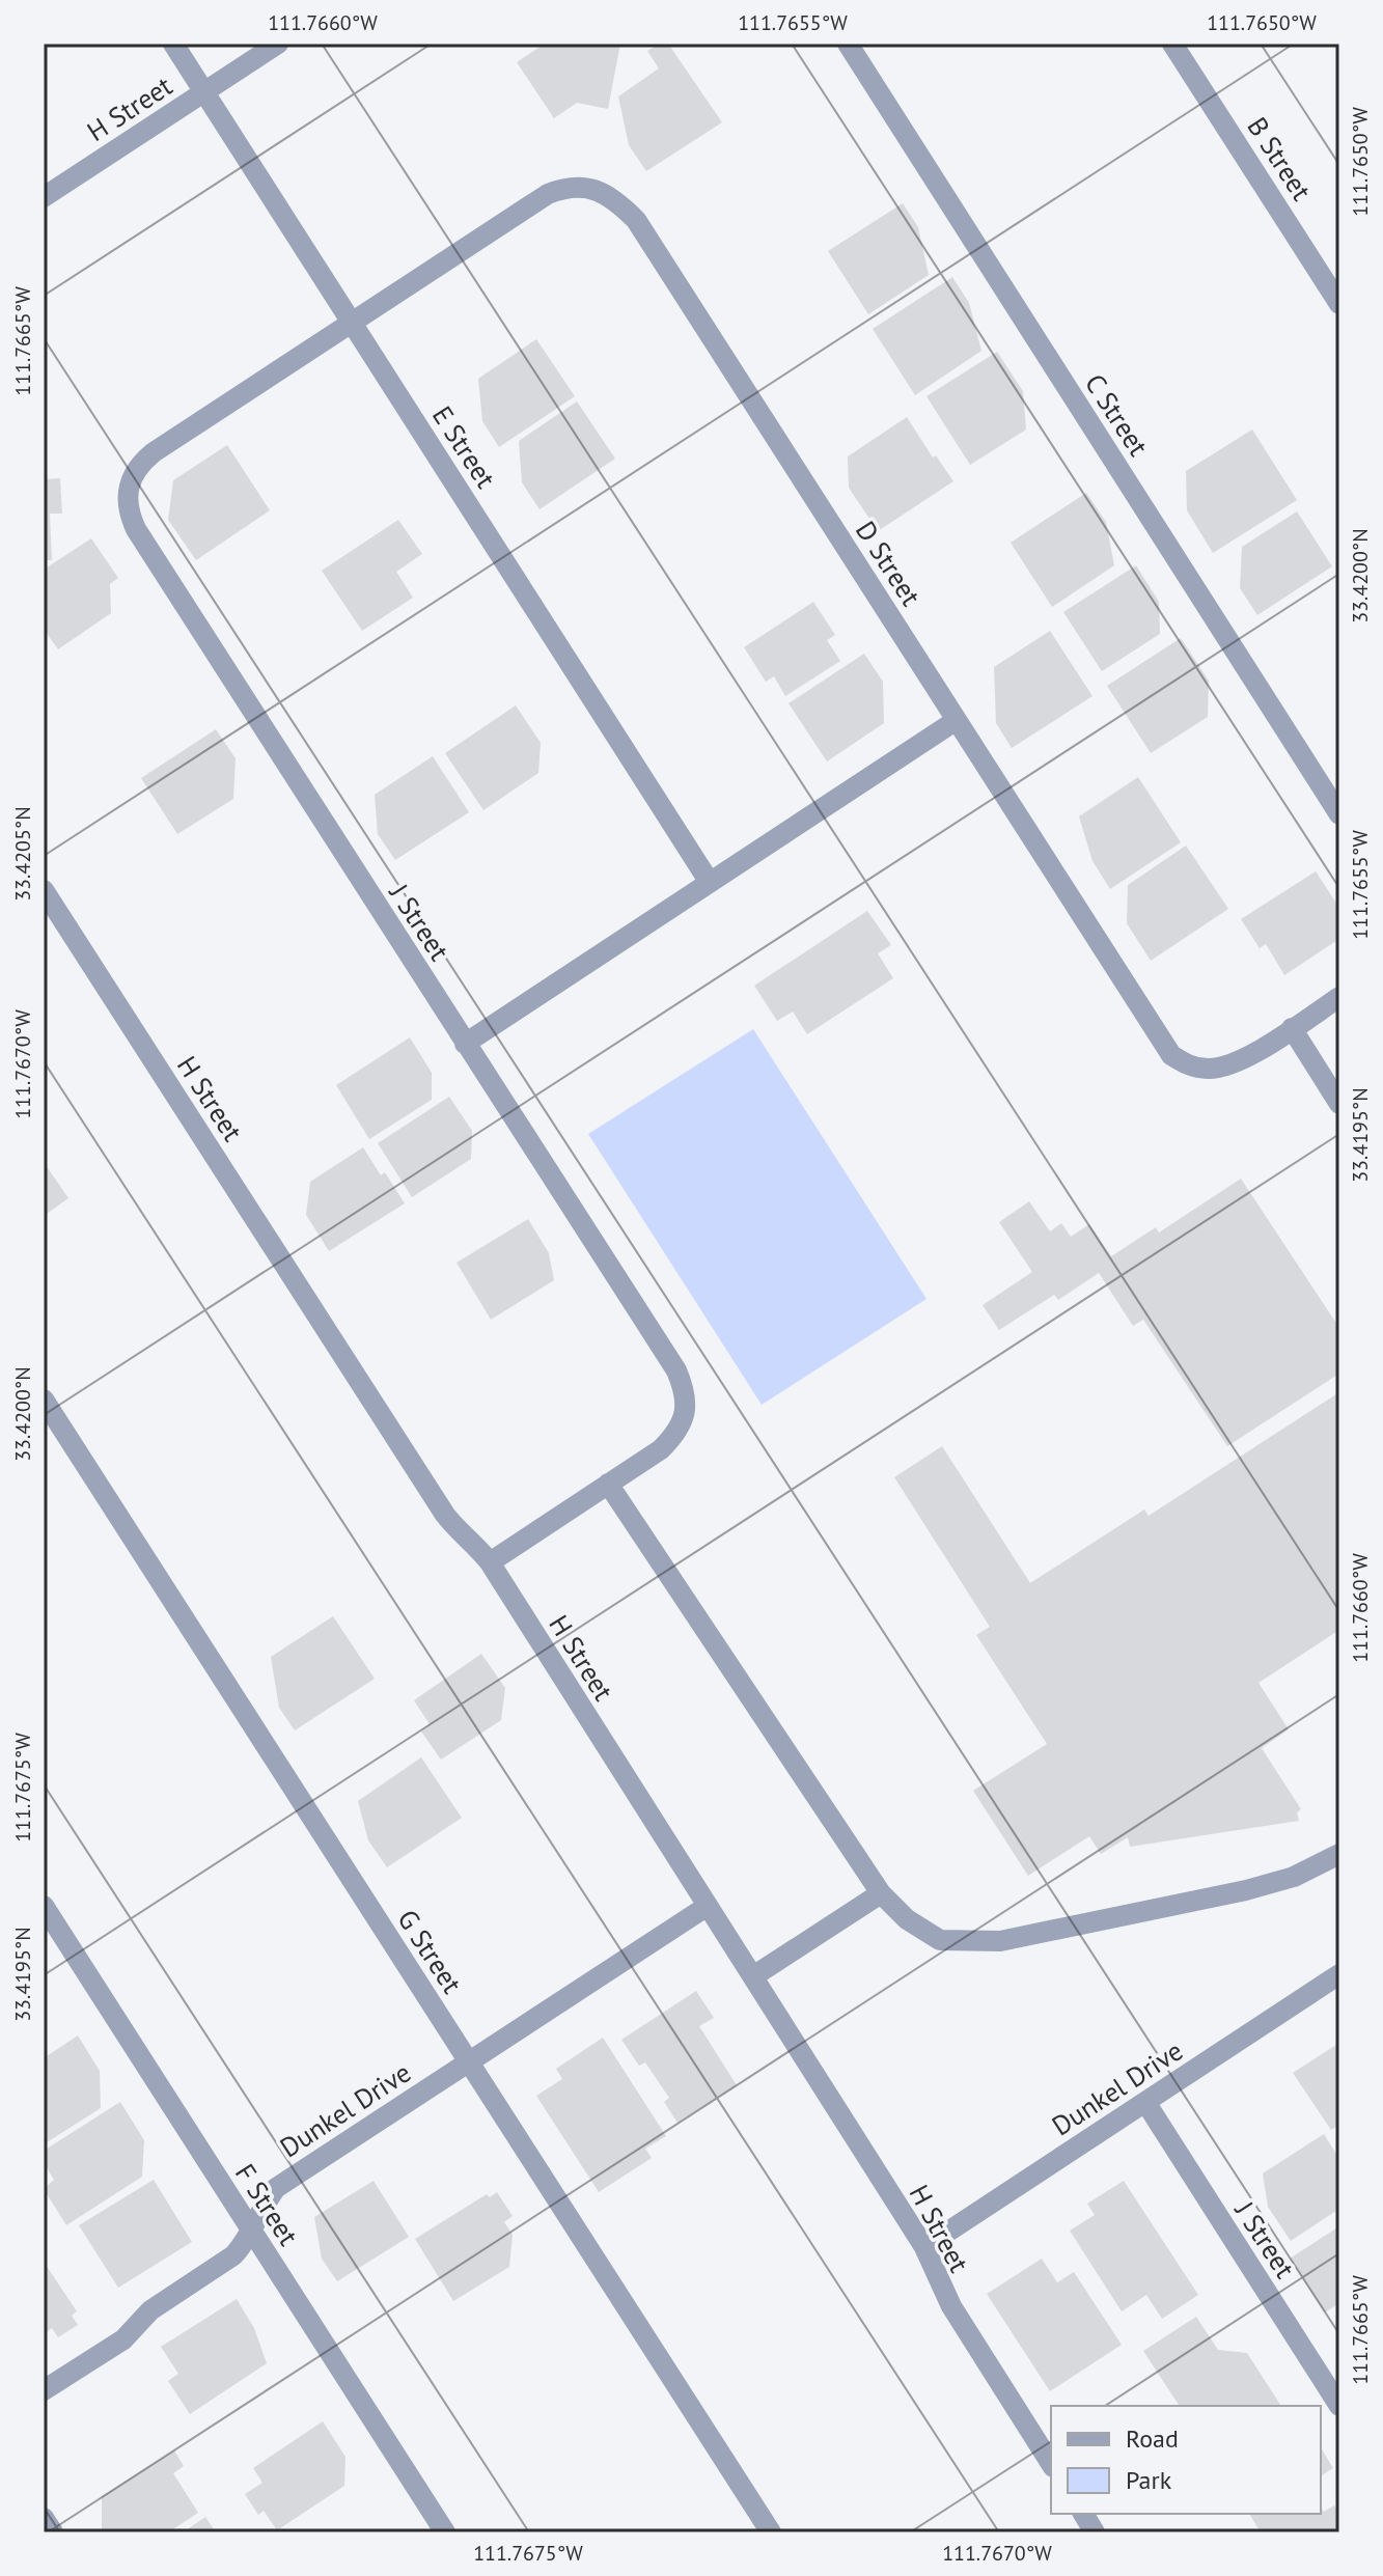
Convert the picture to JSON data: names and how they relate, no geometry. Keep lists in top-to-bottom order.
{
  "streets": {
    "lane": [
      "H Street",
      "B Street",
      "C Street",
      "E Street",
      "D Street",
      "J Street",
      "G Street",
      "Dunkel Drive",
      "F Street"
    ]
  },
  "crossings": [
    ["H Street", "E Street"],
    ["H Street", "J Street"],
    ["H Street", "Dunkel Drive"],
    ["E Street", "D Street"],
    ["E Street", "J Street"],
    ["D Street", "J Street"],
    ["J Street", "Dunkel Drive"],
    ["G Street", "Dunkel Drive"],
    ["Dunkel Drive", "F Street"]
  ],
  "legend": ["Road", "Park"],
  "coordinates": [
    "111.7660°W",
    "111.7655°W",
    "111.7650°W",
    "111.7665°W",
    "33.4200°N",
    "33.4205°N",
    "111.7670°W",
    "33.4195°N",
    "111.7675°W"
  ]
}
